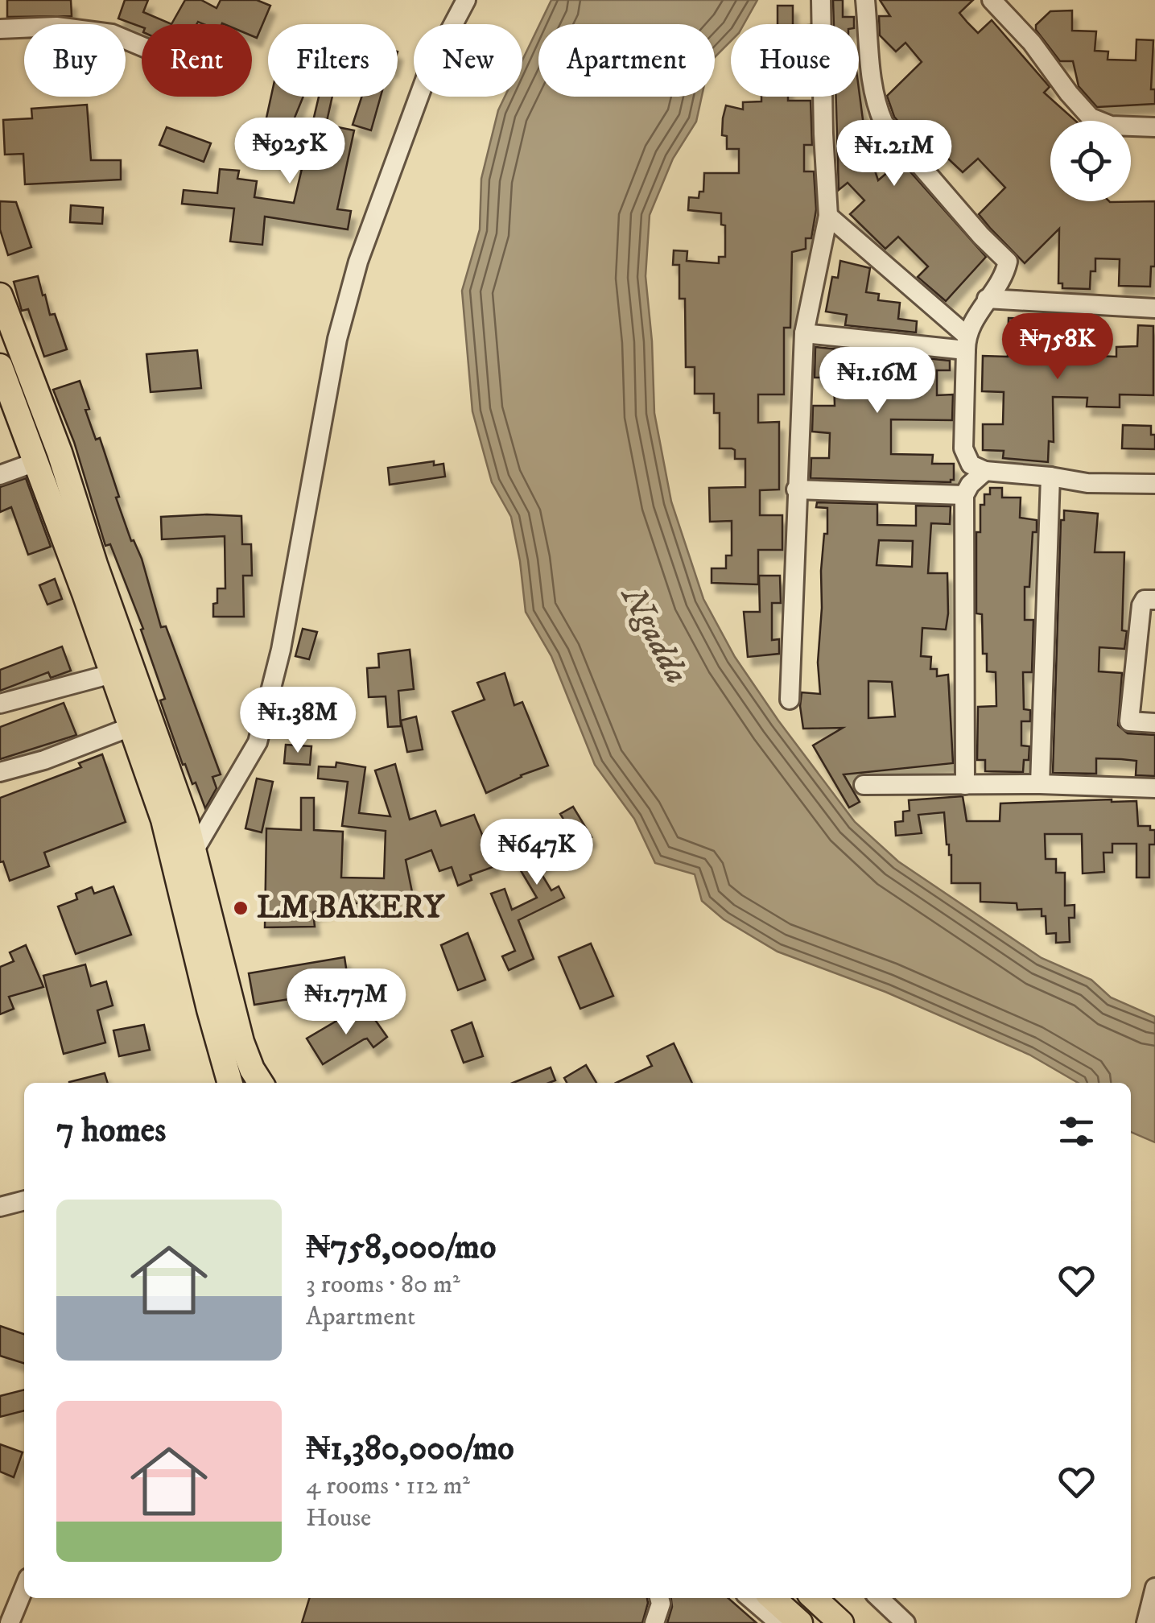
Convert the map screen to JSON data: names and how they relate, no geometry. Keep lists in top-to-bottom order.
{
  "water": ["Ngadda"],
  "places": ["LM BAKERY"],
  "page": {
    "chip": [
      "Buy",
      "Rent",
      "Filters",
      "New",
      "Apartment",
      "House"
    ],
    "price": [
      "₦925K",
      "₦1.21M",
      "₦758K",
      "₦1.16M",
      "₦1.38M",
      "₦647K",
      "₦1.77M"
    ],
    "heading": "7 homes",
    "list": [
      {
        "name": "₦758,000/mo",
        "note": "3 rooms · 80 m² · Apartment"
      },
      {
        "name": "₦1,380,000/mo",
        "note": "4 rooms · 112 m² · House"
      }
    ]
  }
}
